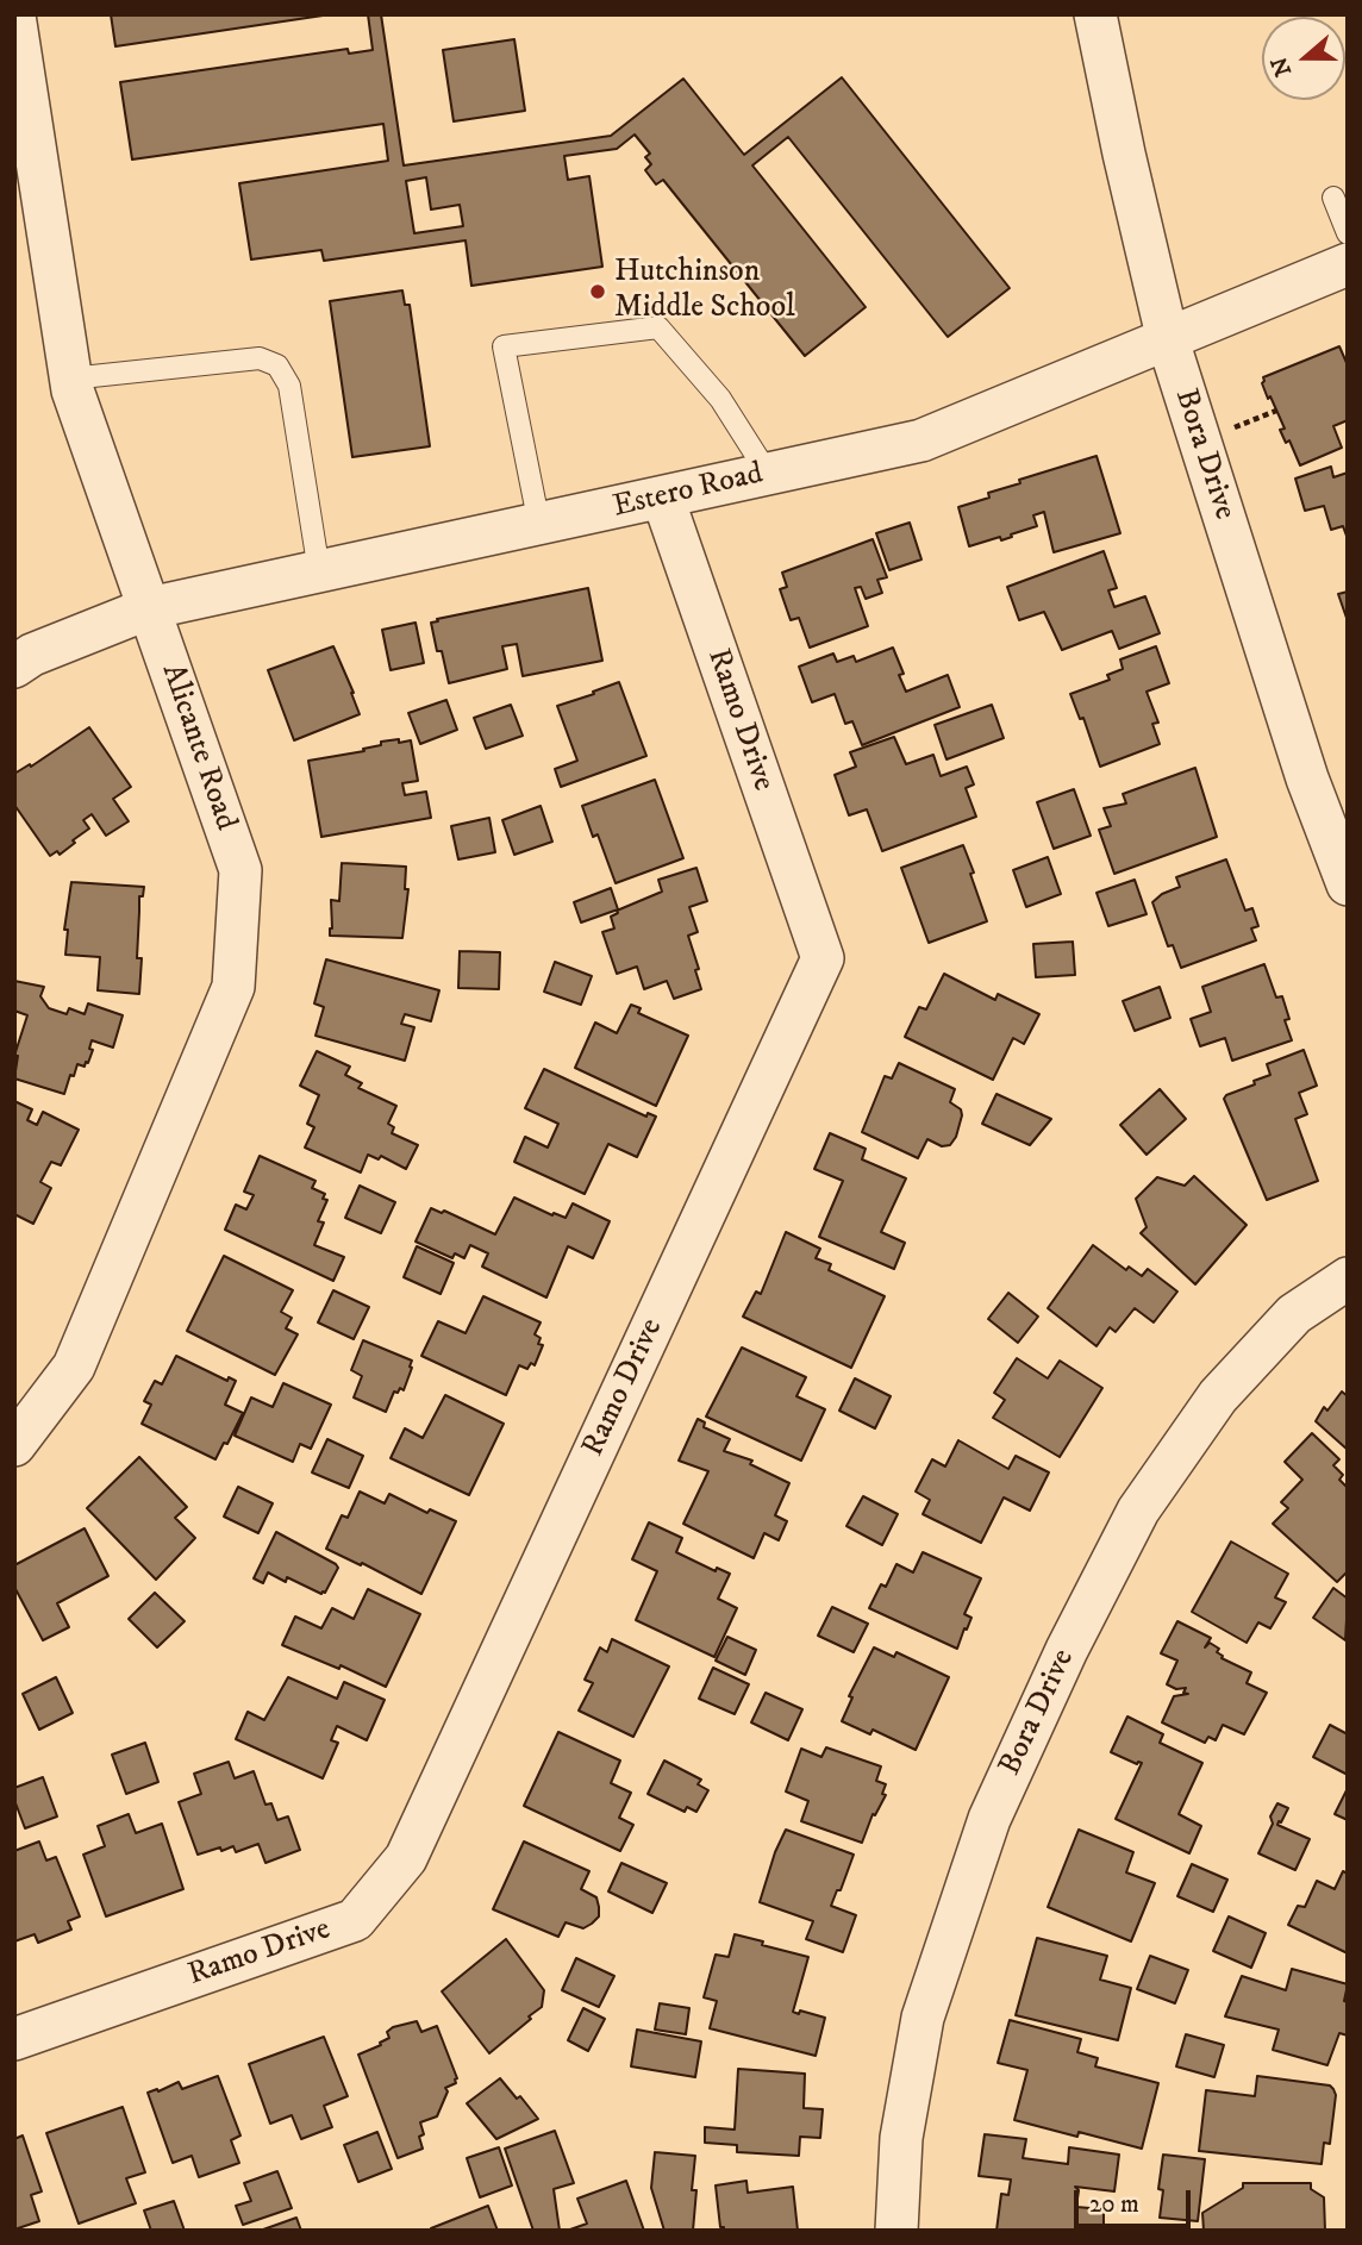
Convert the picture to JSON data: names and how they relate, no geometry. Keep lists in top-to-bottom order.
{
  "streets": {
    "street": [
      "Bora Drive",
      "Estero Road",
      "Ramo Drive",
      "Alicante Road"
    ]
  },
  "crossings": [
    ["Bora Drive", "Estero Road"],
    ["Estero Road", "Ramo Drive"],
    ["Estero Road", "Alicante Road"]
  ],
  "places": ["Hutchinson Middle School"],
  "scale_bar": "20 m",
  "north": "left"
}
